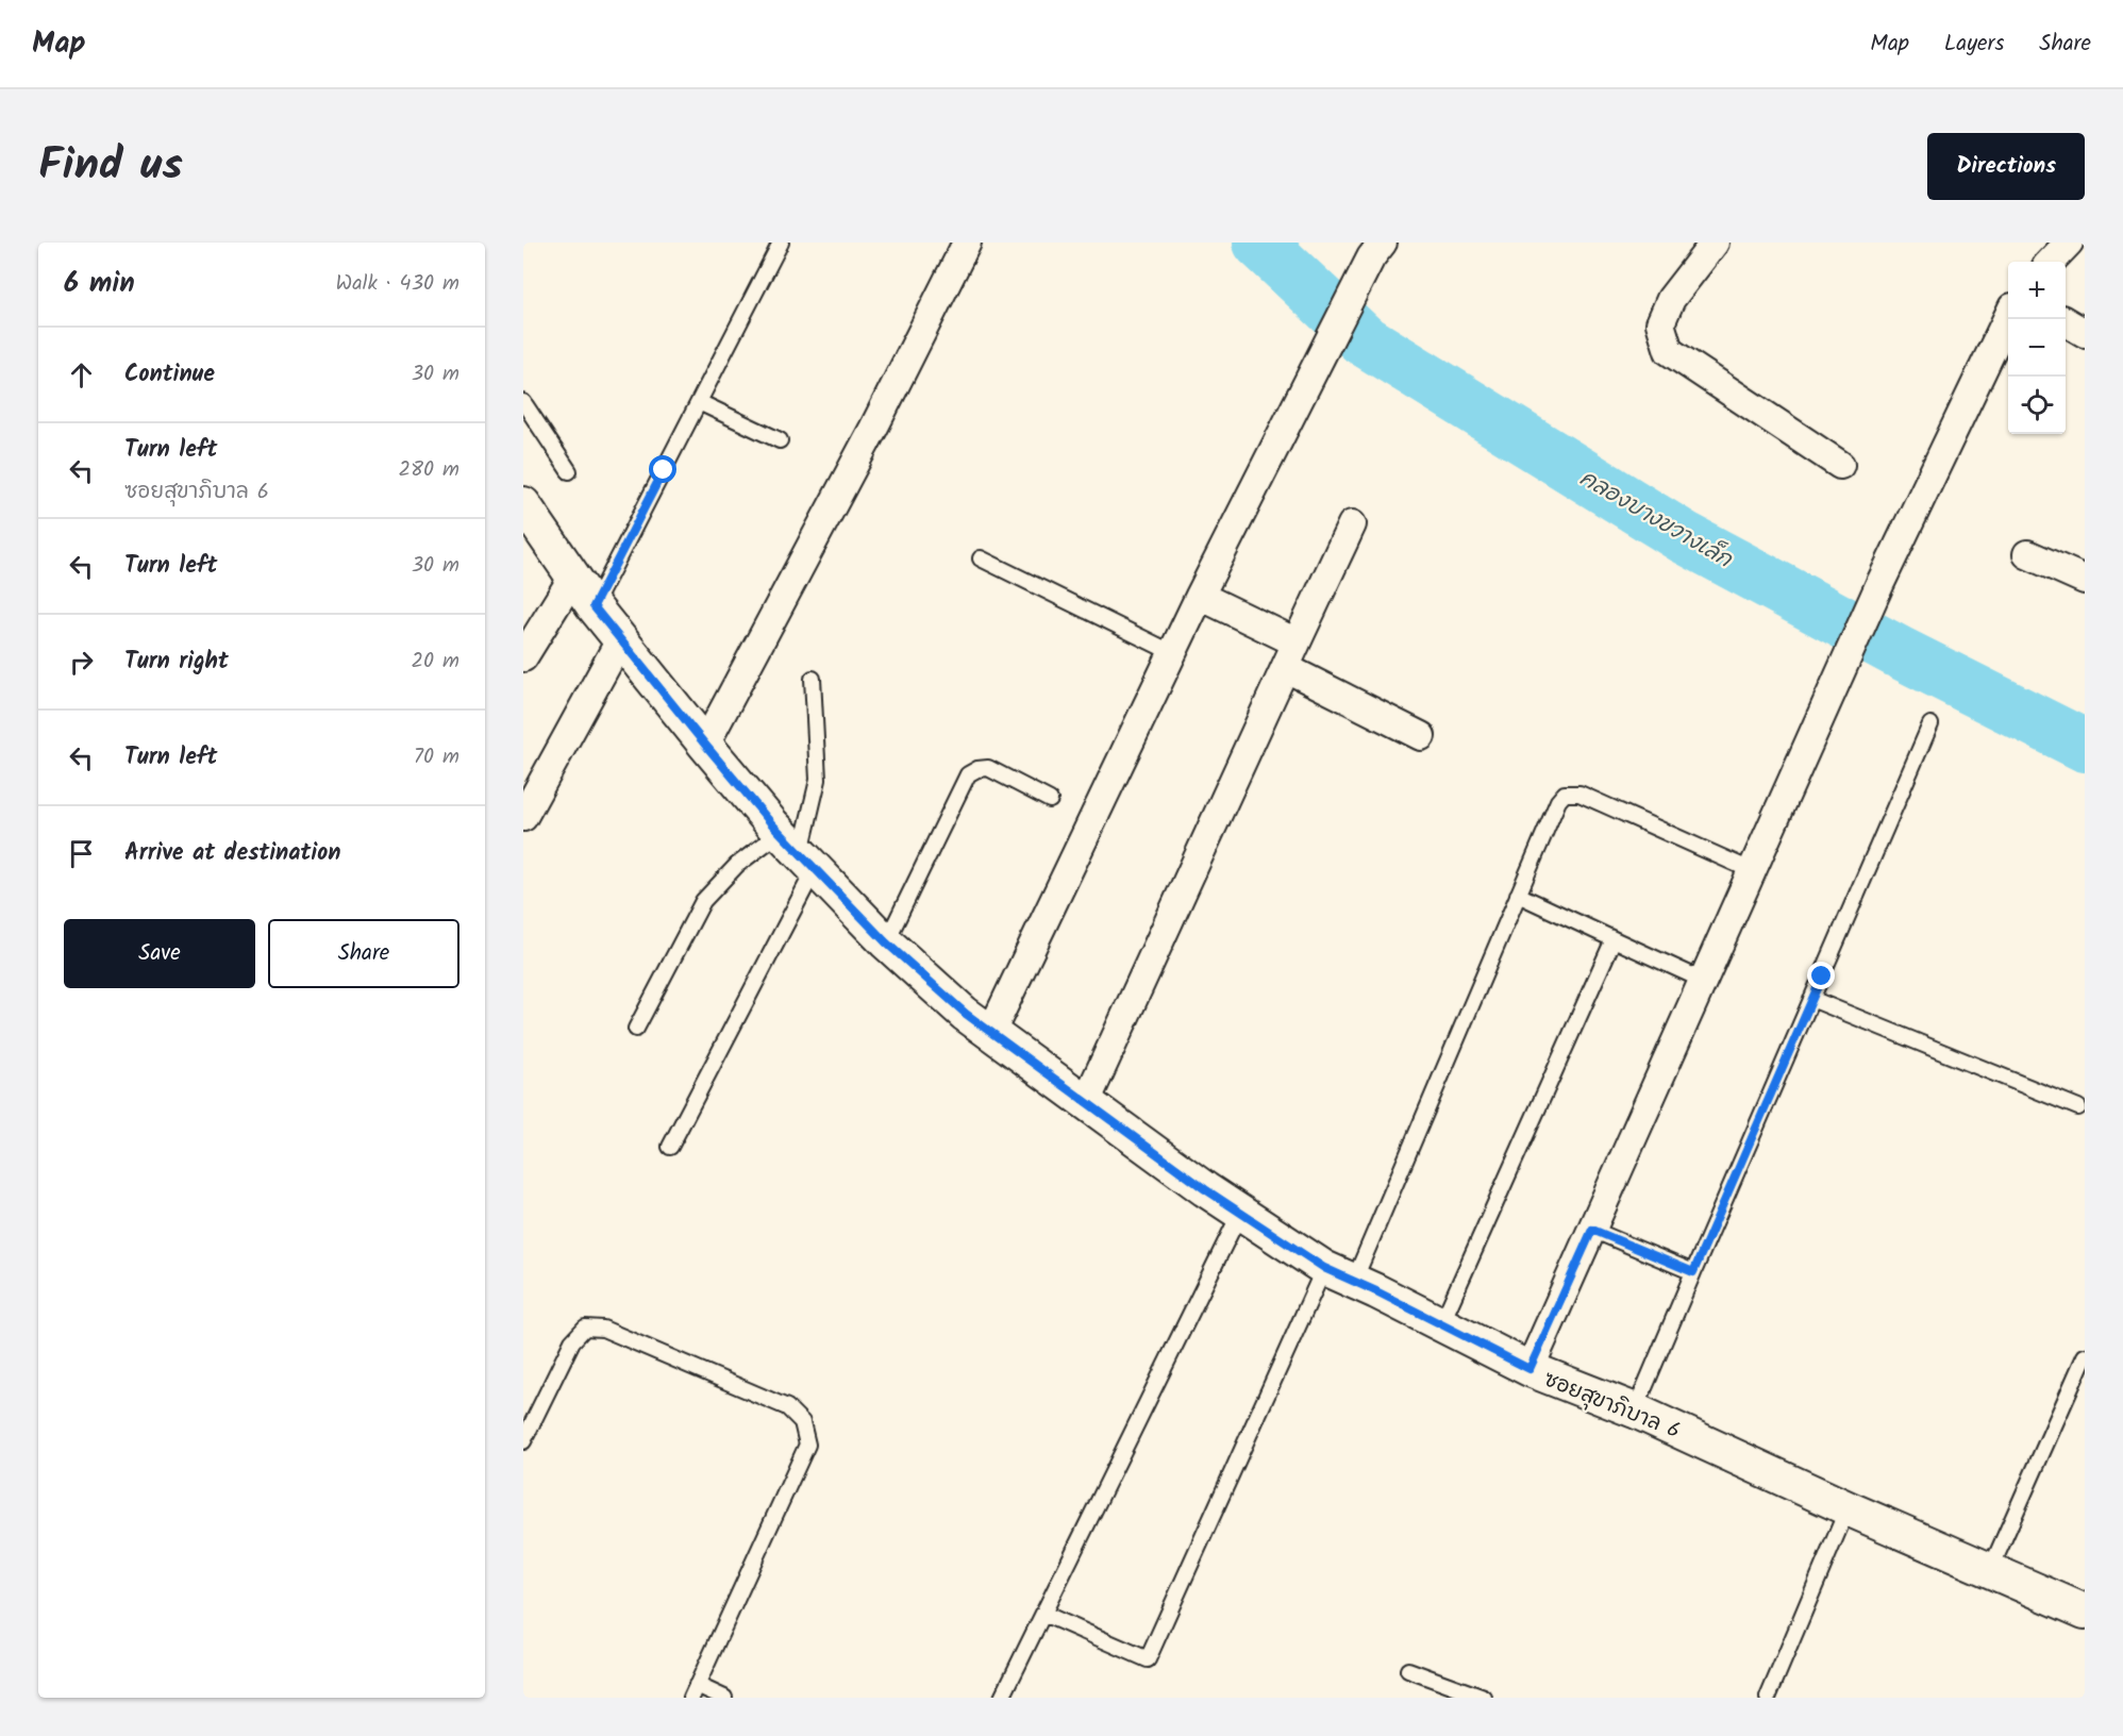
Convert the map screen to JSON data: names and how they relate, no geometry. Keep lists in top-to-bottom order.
{
  "streets": {
    "street": ["ซอยสุขาภิบาล 6"]
  },
  "water": ["คลองบางขวางเล็ก"],
  "page": {
    "header": "Map",
    "nav": ["Map", "Layers", "Share"],
    "title": "Find us",
    "buttons": [
      "Directions",
      ["Save", "Share"]
    ],
    "heading": ["6 min", "Walk · 430 m"],
    "map_buttons": ["+", "−"],
    "list": [
      ["Continue", "30 m"],
      ["Turn left", "ซอยสุขาภิบาล 6", "280 m"],
      ["Turn left", "30 m"],
      ["Turn right", "20 m"],
      ["Turn left", "70 m"],
      "Arrive at destination"
    ]
  }
}
